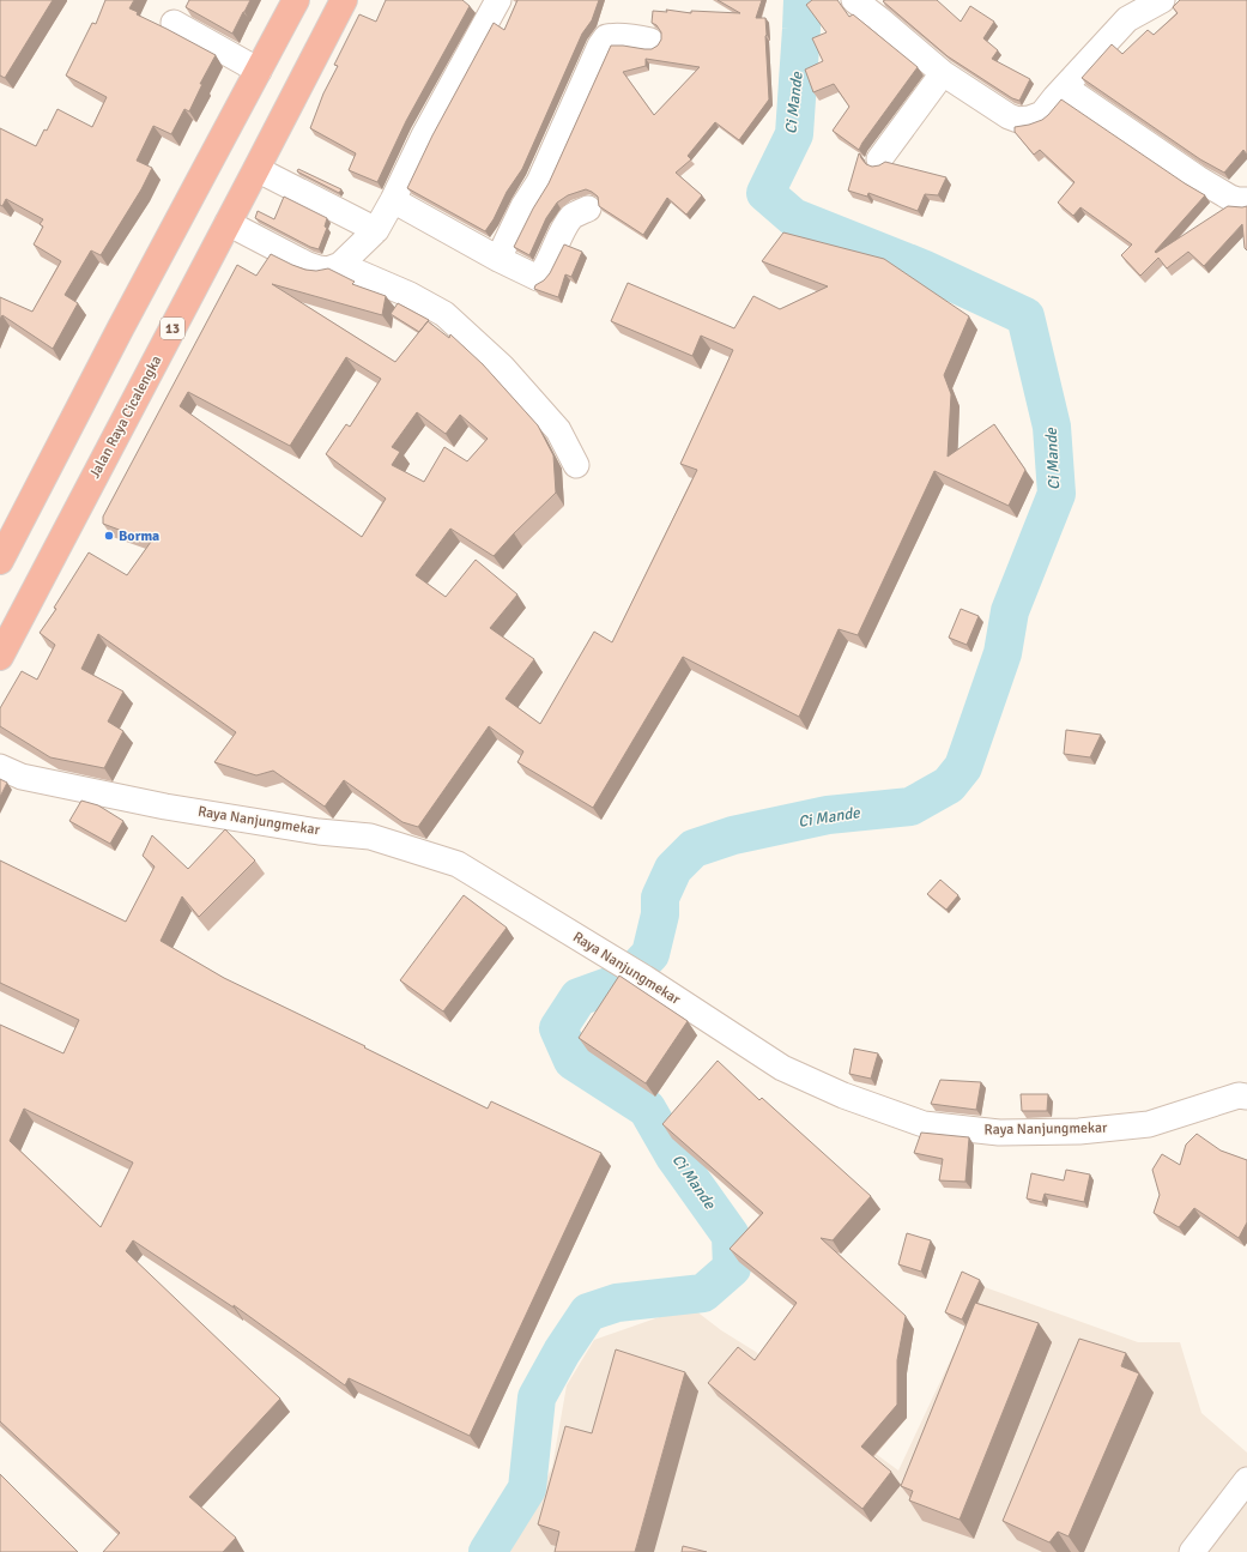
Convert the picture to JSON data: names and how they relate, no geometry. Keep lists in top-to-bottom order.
{
  "streets": {
    "highway": ["13", "Jalan Raya Cicalengka"],
    "street": ["Raya Nanjungmekar"]
  },
  "water": ["Ci Mande"],
  "places": ["Borma"]
}
